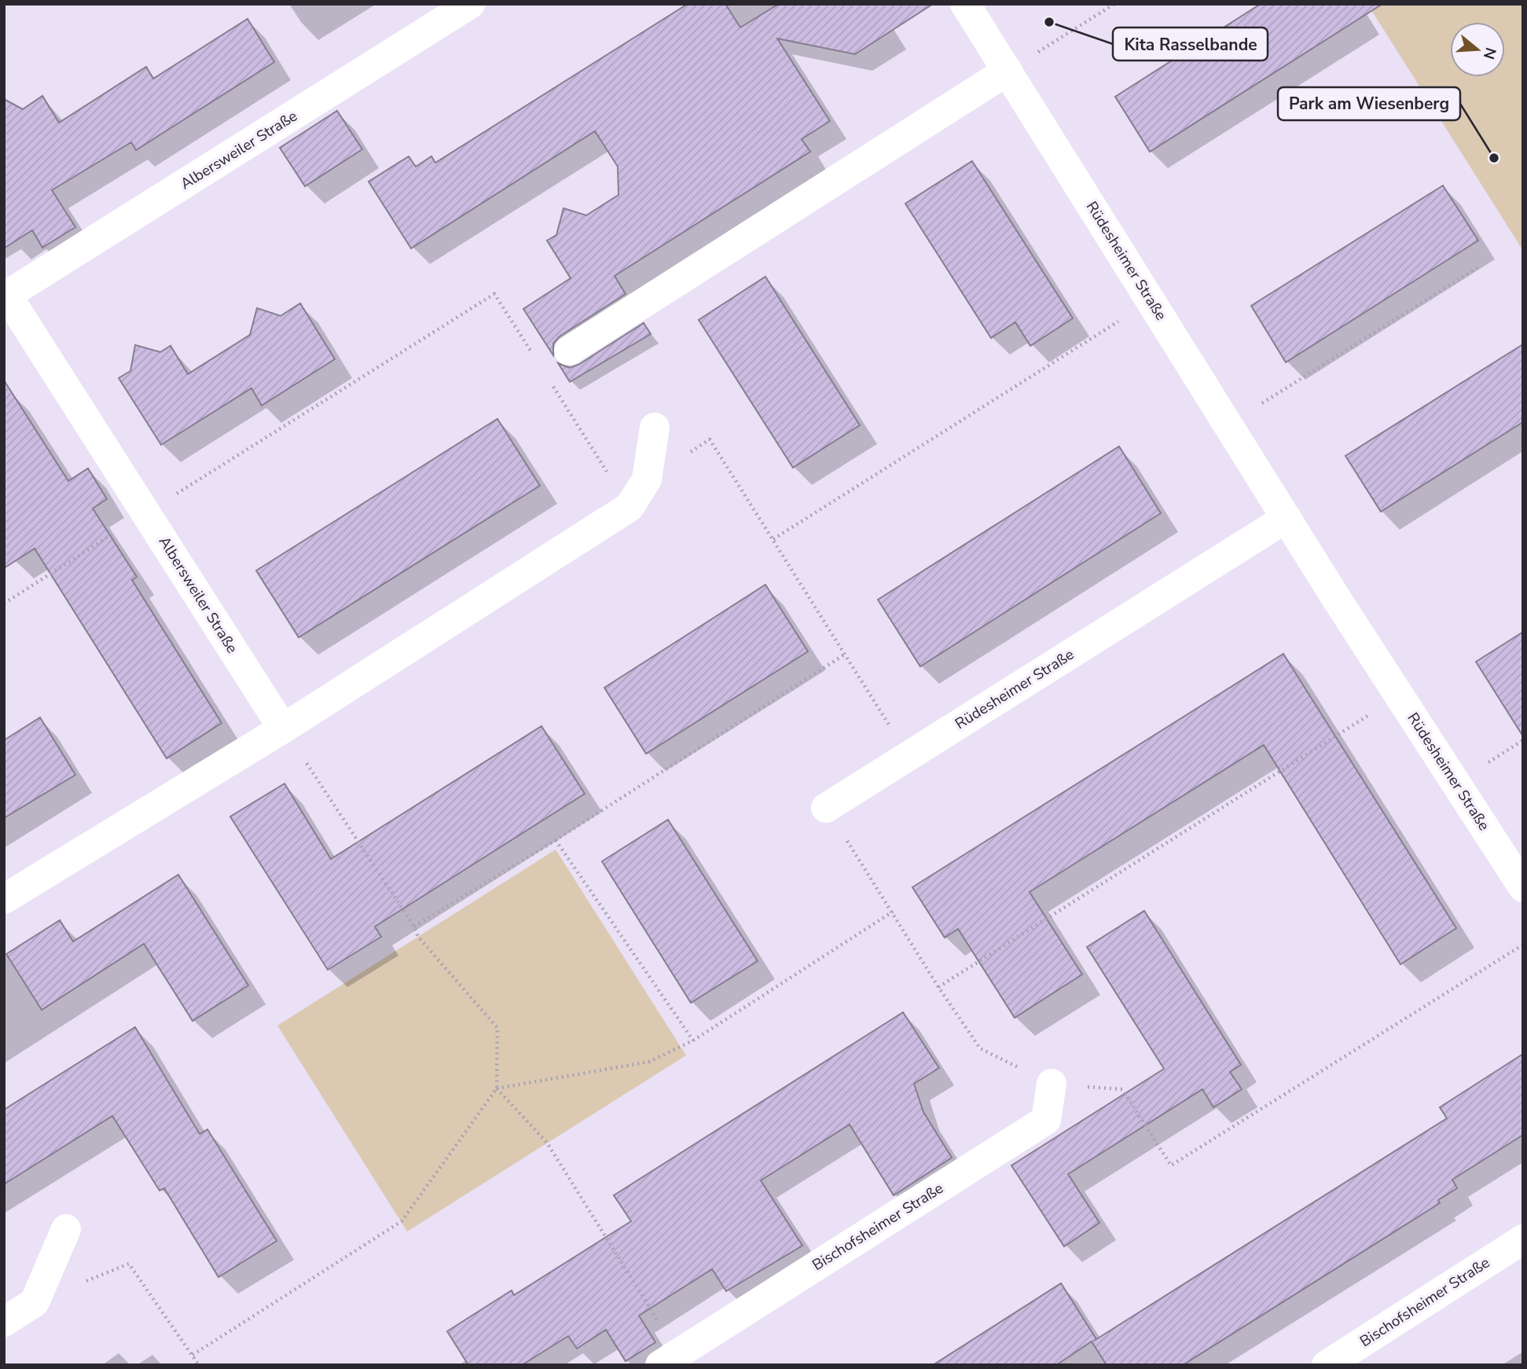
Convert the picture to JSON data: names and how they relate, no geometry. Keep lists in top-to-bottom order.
{
  "streets": {
    "street": ["Albersweiler Straße", "Rüdesheimer Straße", "Bischofsheimer Straße"]
  },
  "places": ["Kita Rasselbande", "Park am Wiesenberg"],
  "north": "right"
}
